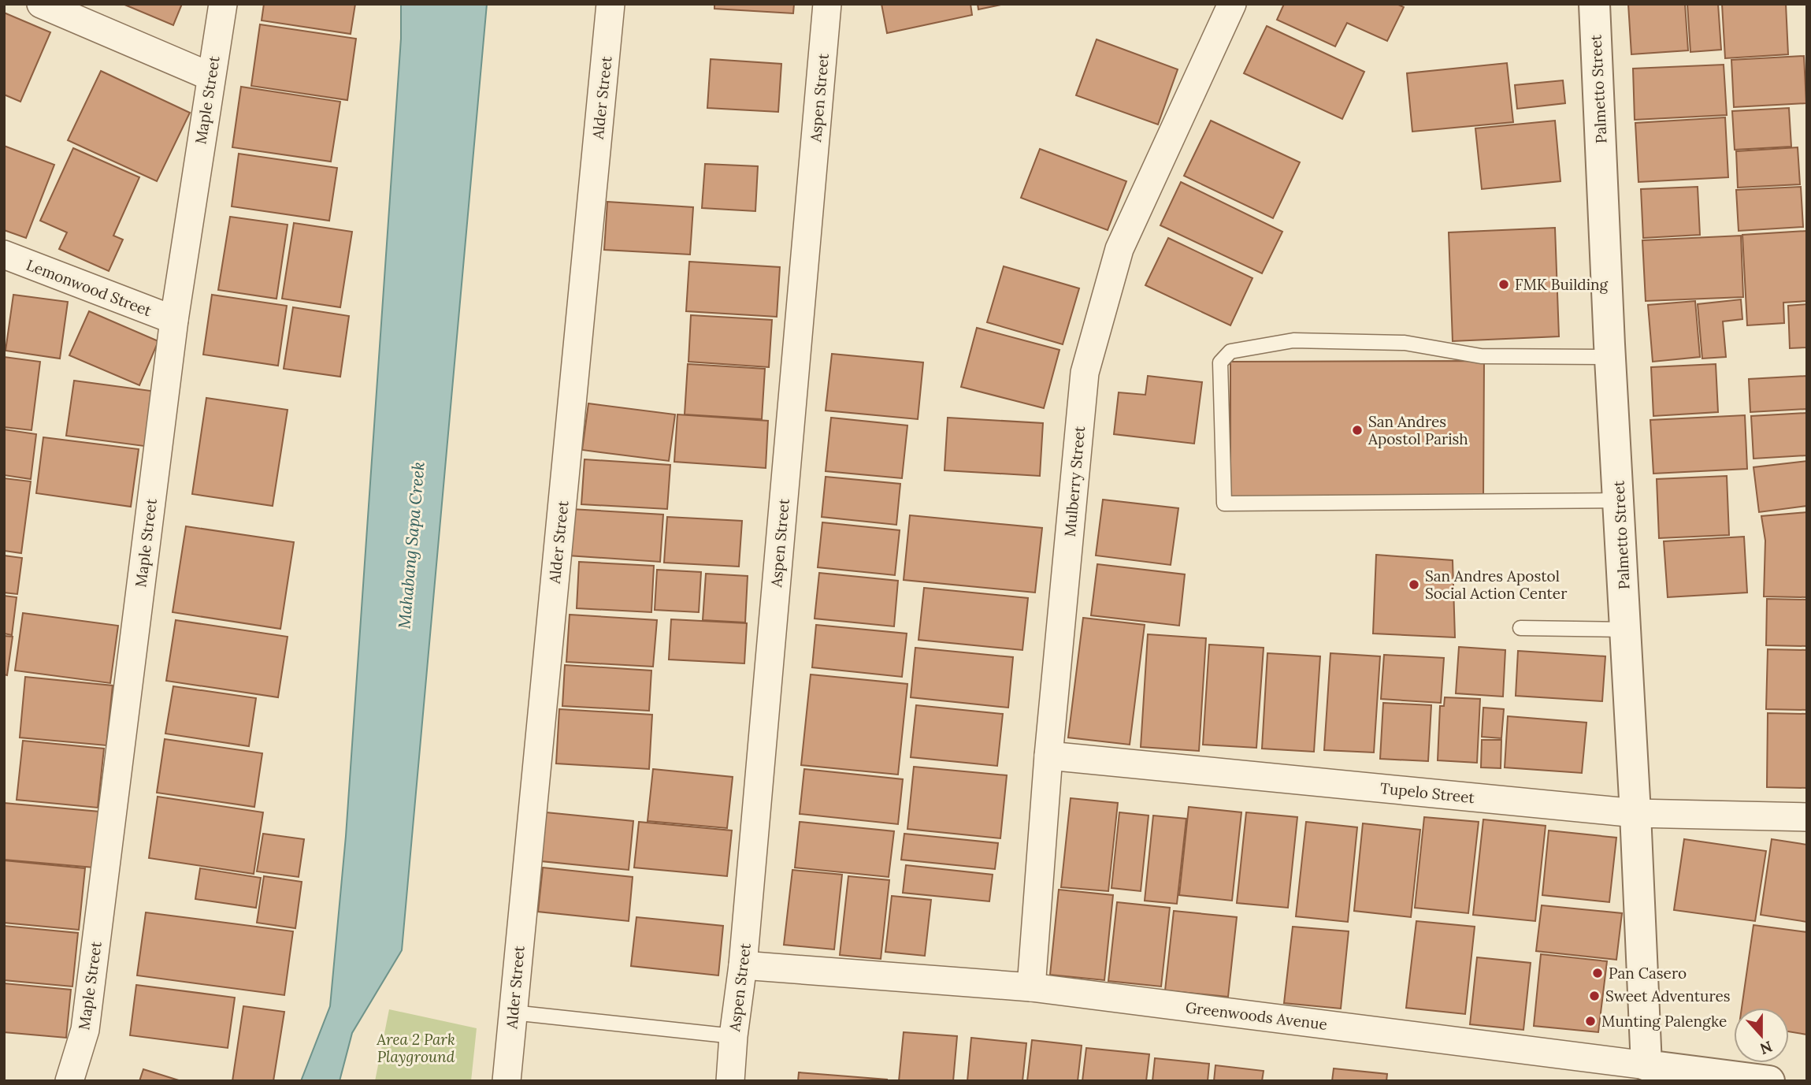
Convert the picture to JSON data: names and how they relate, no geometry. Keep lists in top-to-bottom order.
{
  "streets": {
    "street": [
      "Palmetto Street",
      "Alder Street",
      "Aspen Street",
      "Maple Street",
      "Lemonwood Street",
      "Mulberry Street",
      "Tupelo Street",
      "Greenwoods Avenue"
    ]
  },
  "crossings": [
    ["Palmetto Street", "Tupelo Street"],
    ["Palmetto Street", "Greenwoods Avenue"],
    ["Aspen Street", "Greenwoods Avenue"],
    ["Maple Street", "Lemonwood Street"],
    ["Mulberry Street", "Tupelo Street"],
    ["Mulberry Street", "Greenwoods Avenue"]
  ],
  "water": ["Mahabang Sapa Creek"],
  "parks": ["Area 2 Park Playground"],
  "places": [
    "FMK Building",
    "San Andres Apostol Parish",
    "San Andres Apostol Social Action Center",
    "Pan Casero",
    "Sweet Adventures",
    "Munting Palengke"
  ],
  "north": "bottom"
}
